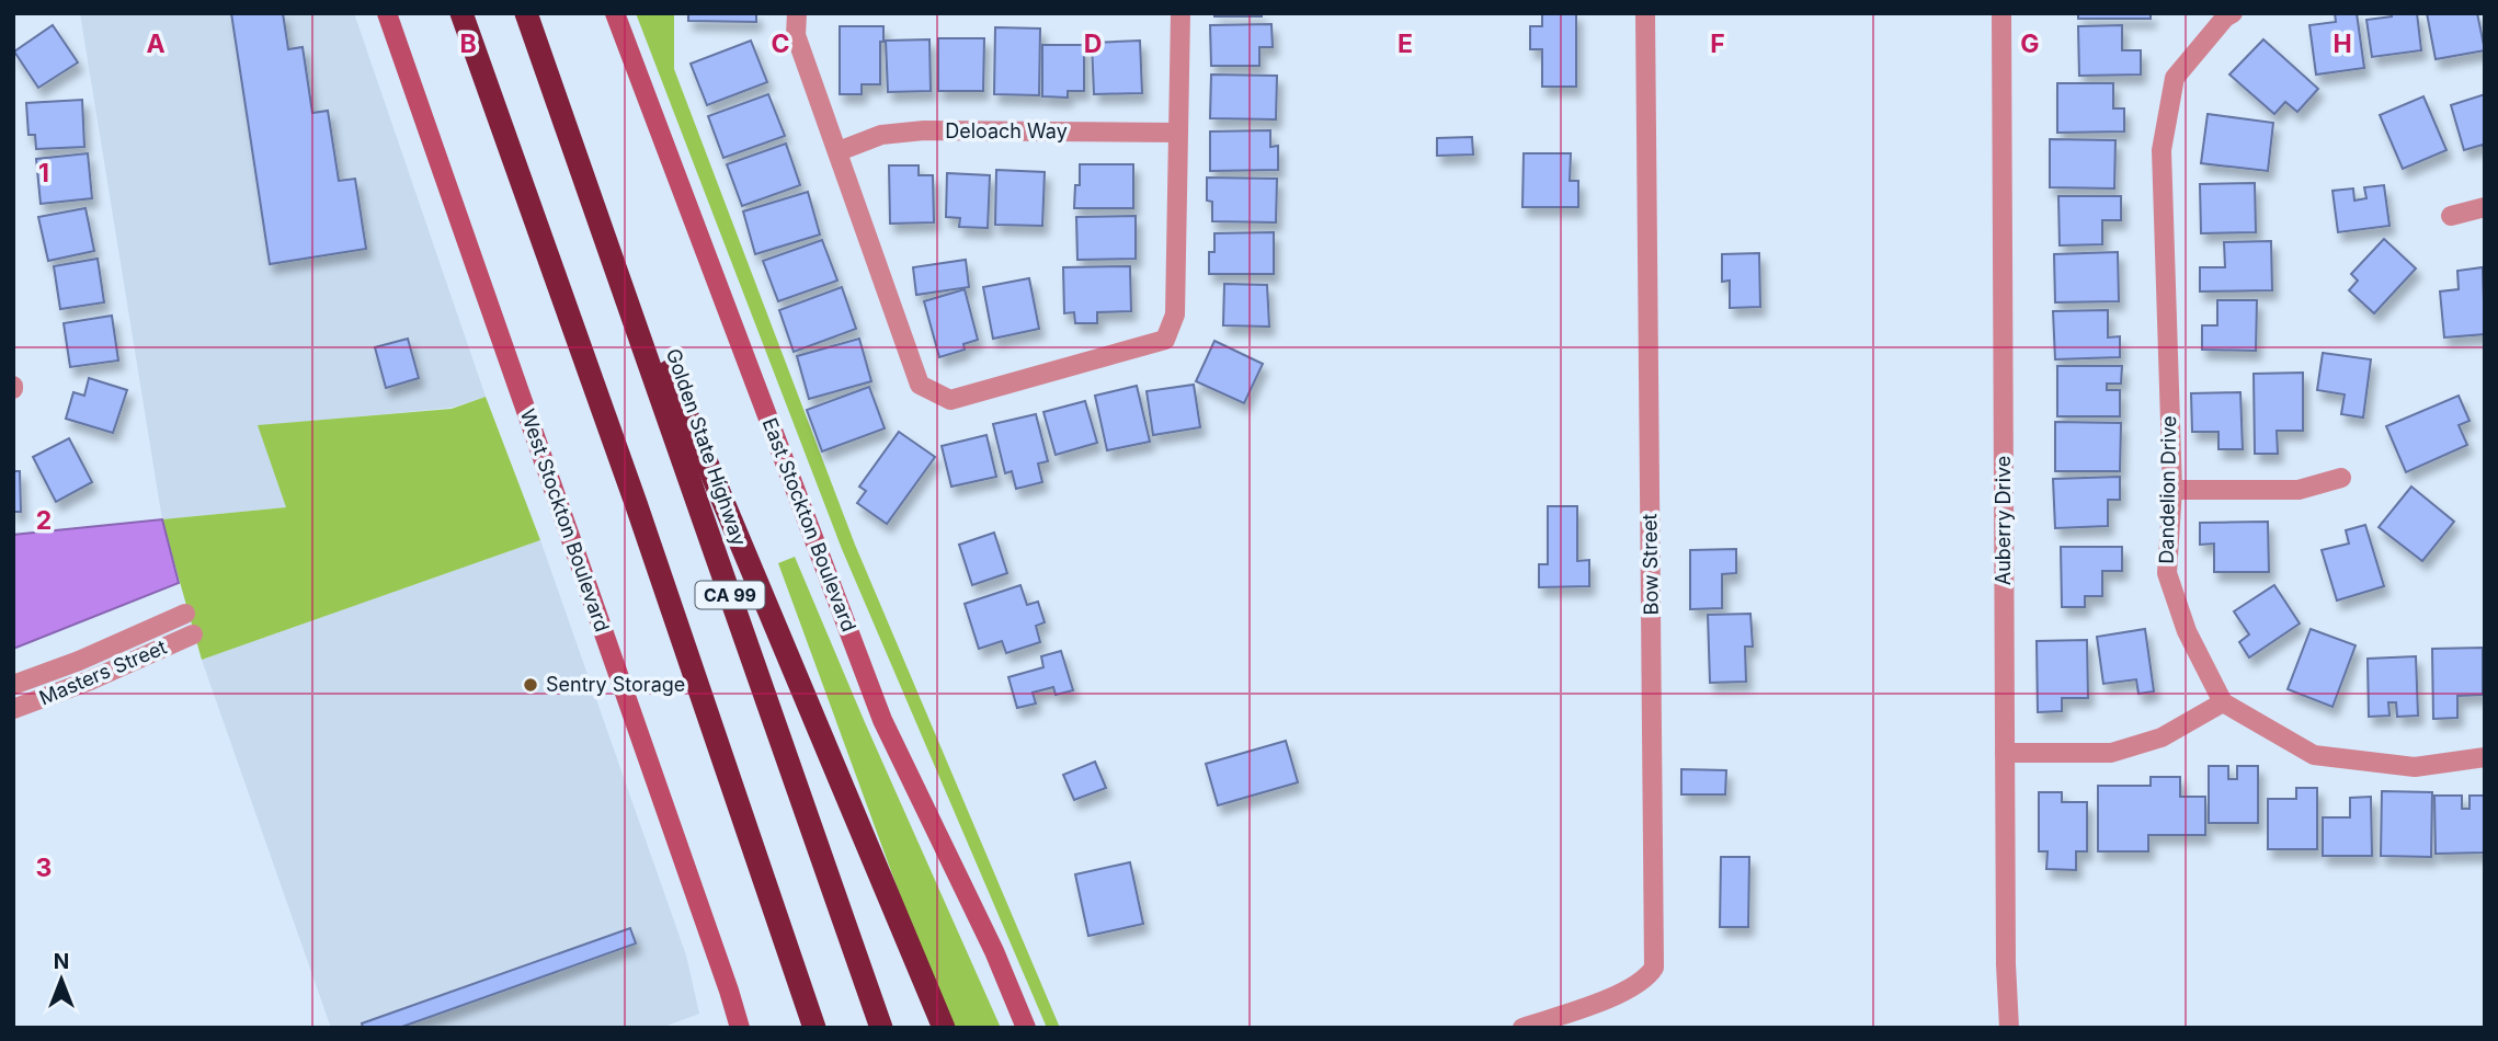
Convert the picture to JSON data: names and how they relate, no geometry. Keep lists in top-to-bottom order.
{
  "streets": {
    "highway": ["Golden State Highway", "CA 99"],
    "street": [
      "Deloach Way",
      "Dandelion Drive",
      "West Stockton Boulevard",
      "Auberry Drive",
      "East Stockton Boulevard",
      "Bow Street",
      "Masters Street"
    ]
  },
  "places": ["Sentry Storage"],
  "north": "top",
  "grid": {
    "columns": [
      "A",
      "B",
      "C",
      "D",
      "E",
      "F",
      "G",
      "H"
    ],
    "rows": ["1", "2", "3"]
  }
}
